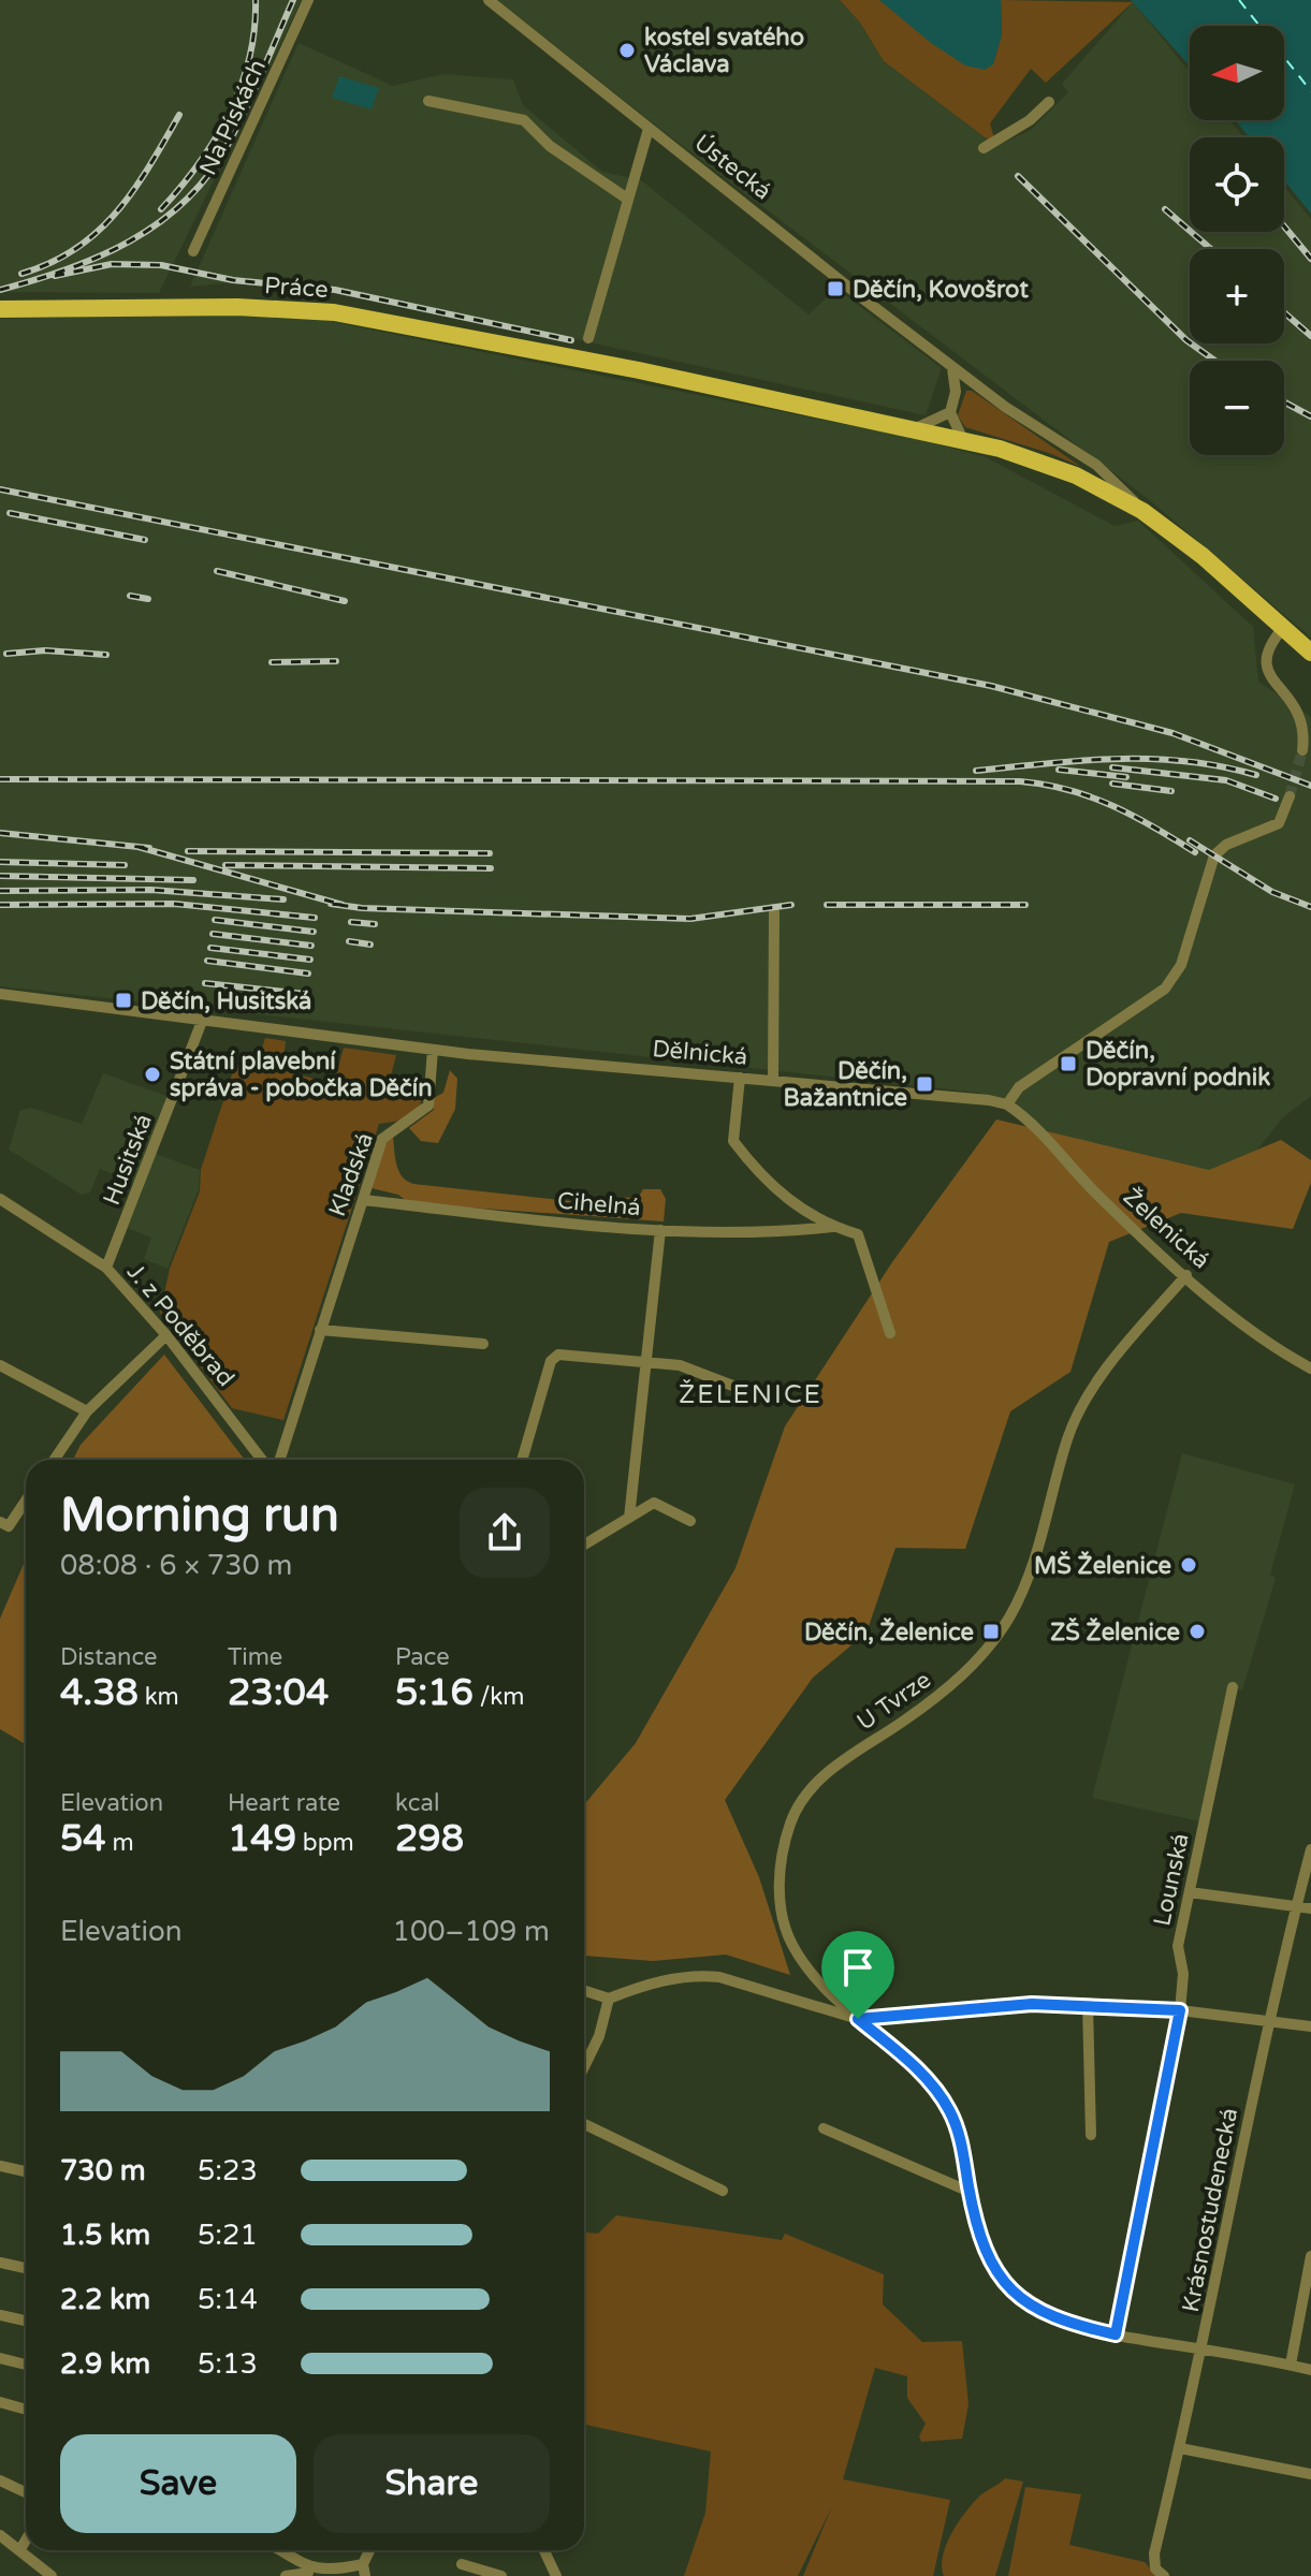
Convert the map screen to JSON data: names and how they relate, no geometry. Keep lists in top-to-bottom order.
{
  "streets": {
    "main road": ["Ústecká", "Práce"],
    "street": [
      "Na Pískách",
      "Dělnická",
      "Husitská",
      "Kladská",
      "Cihelná",
      "Želenická",
      "J. z Poděbrad",
      "U Tvrze",
      "Lounská",
      "Krásnostudenecká"
    ]
  },
  "crossings": [
    ["Ústecká", "Práce"],
    ["Dělnická", "Husitská"],
    ["Dělnická", "Kladská"],
    ["Dělnická", "Želenická"],
    ["Husitská", "J. z Poděbrad"],
    ["Kladská", "Cihelná"],
    ["Želenická", "U Tvrze"],
    ["U Tvrze", "Lounská"],
    ["U Tvrze", "Krásnostudenecká"]
  ],
  "districts": ["ŽELENICE"],
  "places": {
    "other": [
      "kostel svatého Václava",
      "Státní plavební správa - pobočka Děčín",
      "MŠ Želenice",
      "ZŠ Želenice"
    ],
    "transit": [
      "Děčín, Kovošrot",
      "Děčín, Husitská",
      "Děčín, Dopravní podnik",
      "Děčín, Bažantnice",
      "Děčín, Želenice"
    ]
  },
  "north": "left",
  "page": {
    "map_buttons": ["+", "−"],
    "heading": ["Morning run", "08:08 · 6 × 730 m"],
    "stats": [
      ["Distance", "4.38 km"],
      ["Time", "23:04"],
      ["Pace", "5:16 /km"],
      ["Elevation", "54 m"],
      ["Heart rate", "149 bpm"],
      ["kcal", "298"]
    ],
    "chart": ["Elevation", "100–109 m"],
    "list": [
      {
        "name": "730 m",
        "note": "5:23"
      },
      {
        "name": "1.5 km",
        "note": "5:21"
      },
      {
        "name": "2.2 km",
        "note": "5:14"
      },
      {
        "name": "2.9 km",
        "note": "5:13"
      }
    ],
    "buttons": ["Save", "Share"]
  }
}
